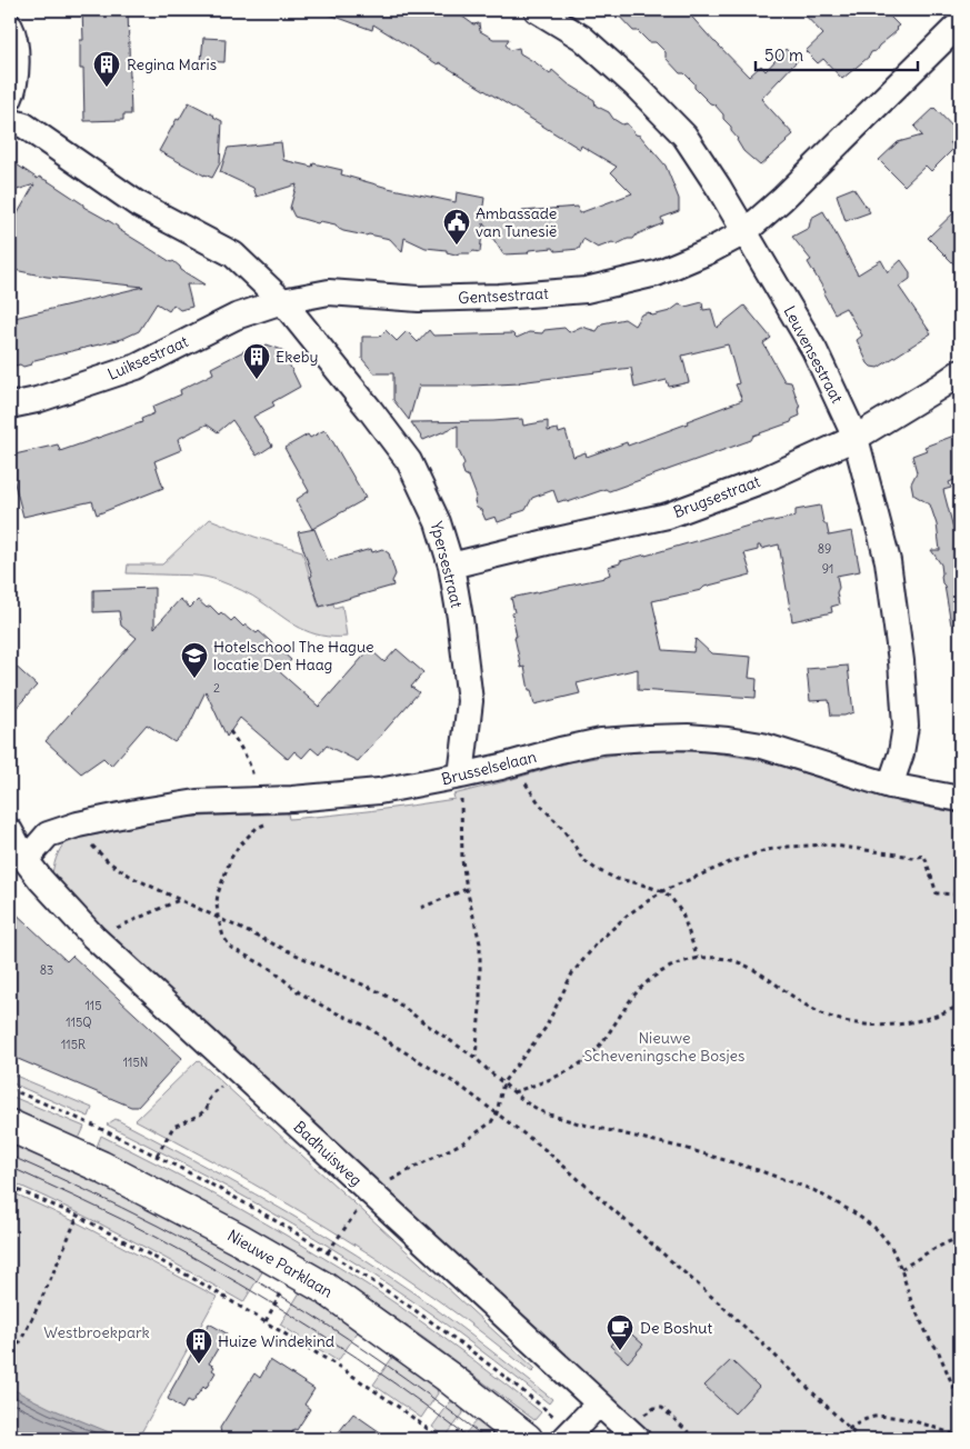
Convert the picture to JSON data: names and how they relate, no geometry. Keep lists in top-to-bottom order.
{
  "streets": {
    "main road": ["Nieuwe Parklaan"],
    "street": [
      "Gentsestraat",
      "Leuvensestraat",
      "Luiksestraat",
      "Brugsestraat",
      "Ypersestraat",
      "Brusselselaan",
      "Badhuisweg"
    ]
  },
  "crossings": [
    ["Gentsestraat", "Leuvensestraat"],
    ["Gentsestraat", "Luiksestraat"],
    ["Gentsestraat", "Ypersestraat"],
    ["Leuvensestraat", "Brugsestraat"],
    ["Leuvensestraat", "Brusselselaan"],
    ["Luiksestraat", "Ypersestraat"],
    ["Brugsestraat", "Ypersestraat"],
    ["Ypersestraat", "Brusselselaan"],
    ["Brusselselaan", "Badhuisweg"]
  ],
  "parks": ["Nieuwe Scheveningsche Bosjes", "Westbroekpark"],
  "places": {
    "building": ["Regina Maris", "Ekeby", "Huize Windekind"],
    "public building": ["Ambassade van Tunesië"],
    "school or university": ["Hotelschool The Hague locatie Den Haag"],
    "cafe": ["De Boshut"]
  },
  "house_numbers": [
    "89",
    "91",
    "2",
    "83",
    "115",
    "115Q",
    "115R",
    "115N"
  ],
  "scale_bar": "50 m"
}
